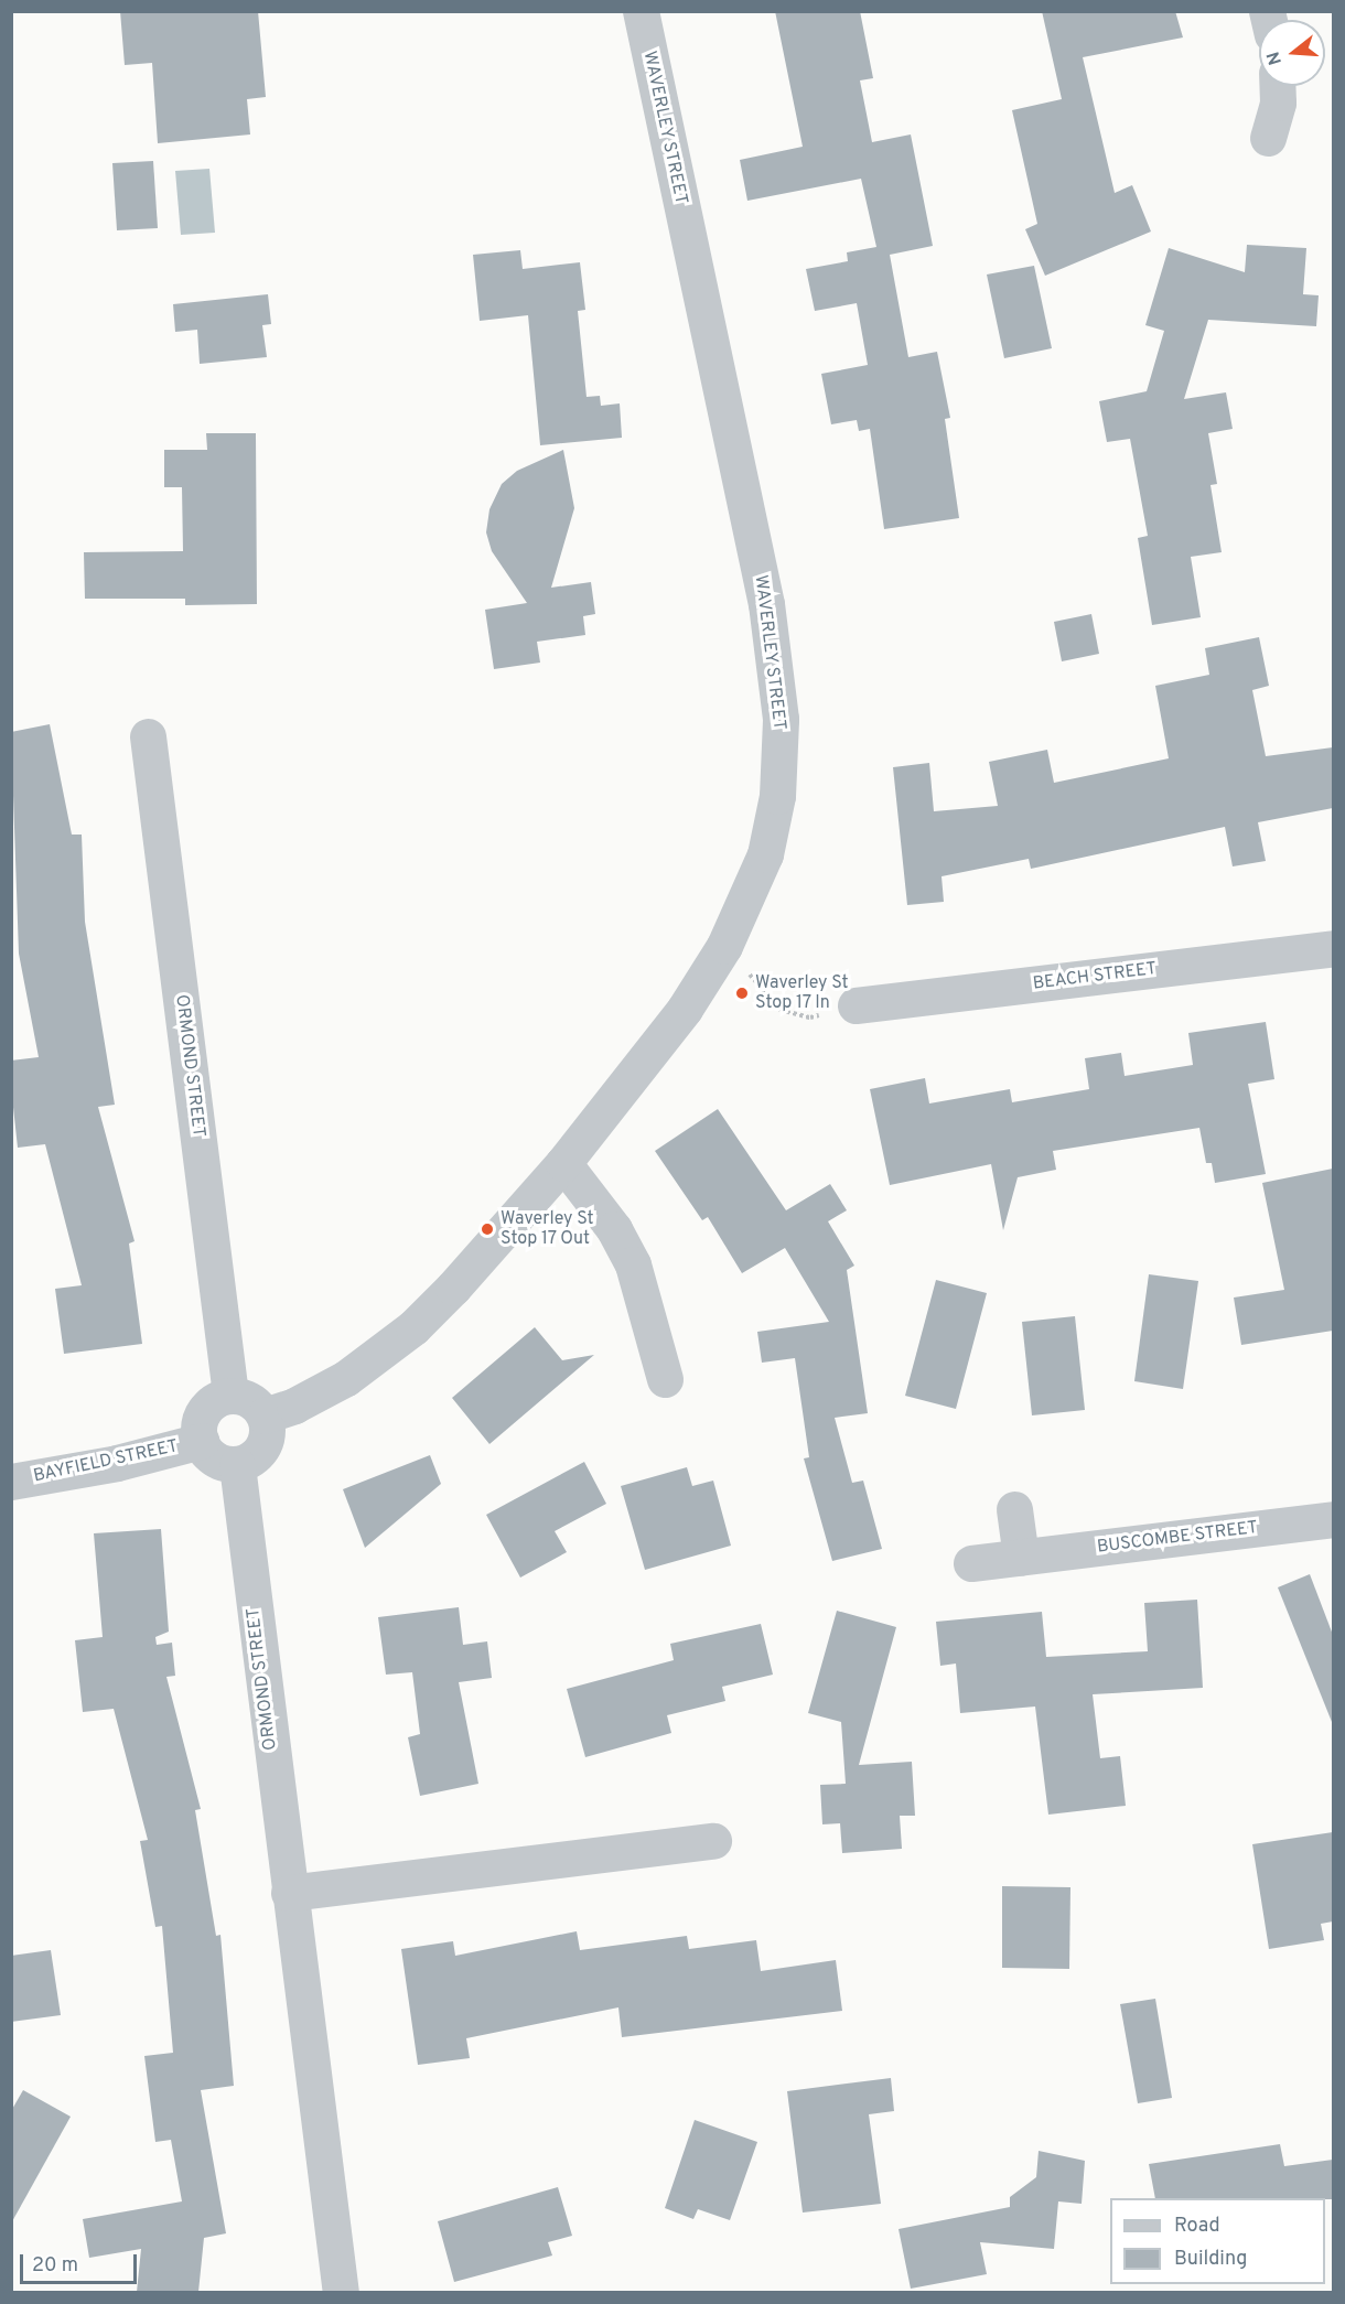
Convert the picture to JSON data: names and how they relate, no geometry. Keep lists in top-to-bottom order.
{
  "streets": {
    "street": [
      "WAVERLEY STREET",
      "BEACH STREET",
      "ORMOND STREET",
      "BAYFIELD STREET",
      "BUSCOMBE STREET"
    ]
  },
  "crossings": [
    ["WAVERLEY STREET", "ORMOND STREET"],
    ["WAVERLEY STREET", "BAYFIELD STREET"],
    ["ORMOND STREET", "BAYFIELD STREET"]
  ],
  "places": ["Waverley St Stop 17 In", "Waverley St Stop 17 Out"],
  "legend": ["Road", "Building"],
  "scale_bar": "20 m",
  "north": "left"
}
